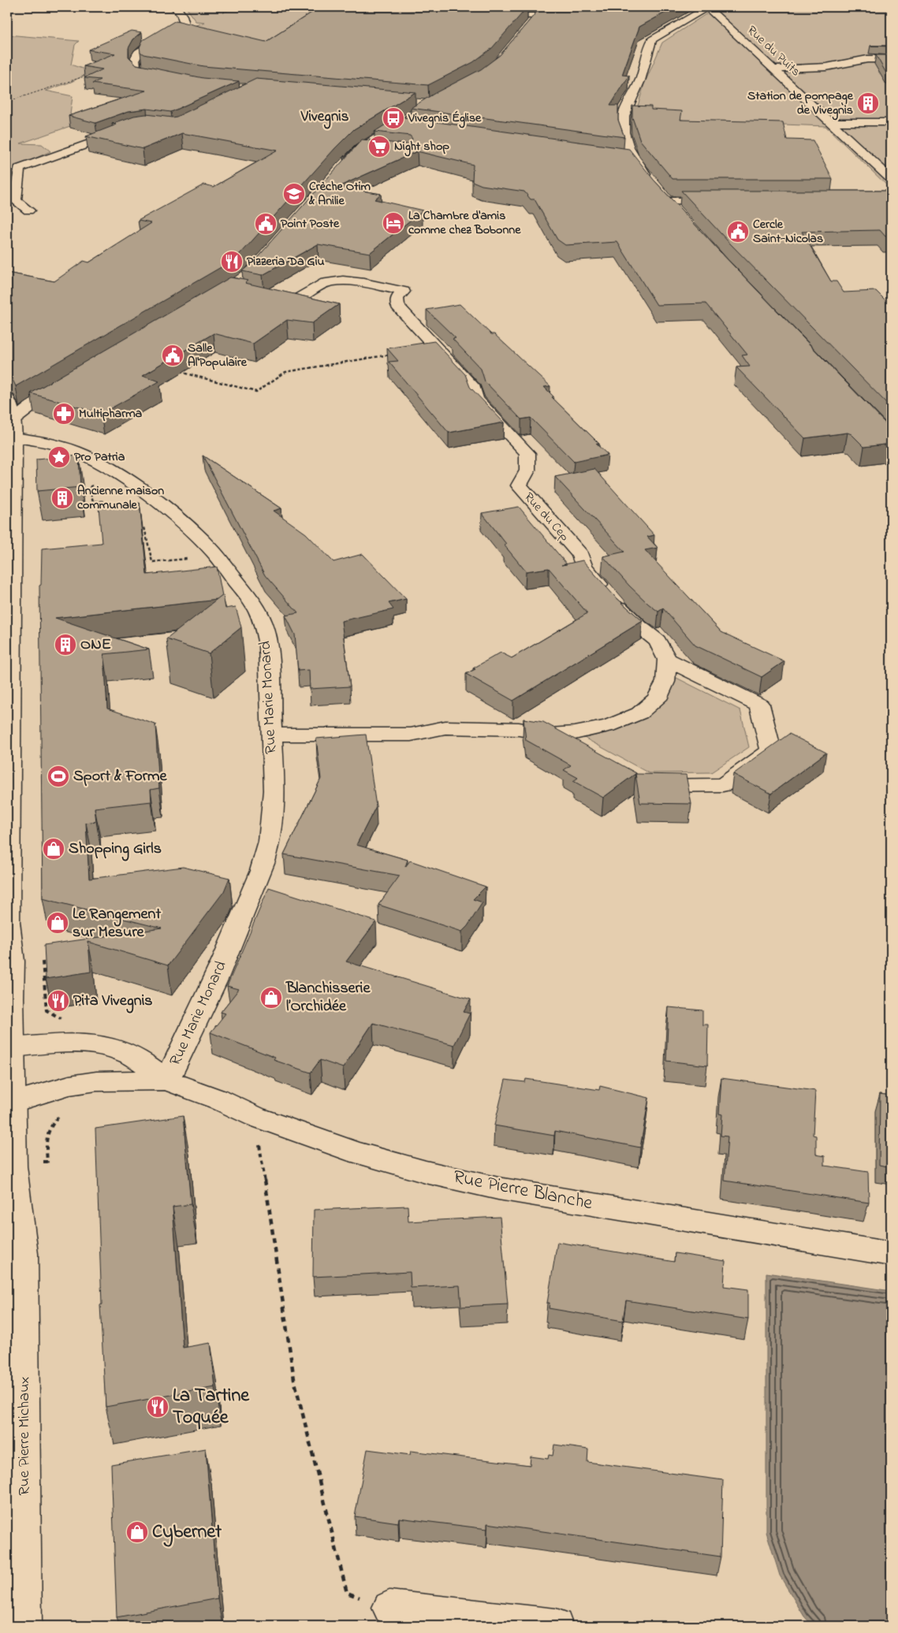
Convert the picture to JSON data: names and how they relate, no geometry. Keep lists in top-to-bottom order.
{
  "streets": {
    "street": [
      "Rue du Puits",
      "Rue du Cep",
      "Rue Marie Monard",
      "Rue Pierre Blanche",
      "Rue Pierre Michaux"
    ]
  },
  "crossings": [
    ["Rue Marie Monard", "Rue Pierre Blanche"],
    ["Rue Marie Monard", "Rue Pierre Michaux"],
    ["Rue Pierre Blanche", "Rue Pierre Michaux"]
  ],
  "districts": ["Vivegnis"],
  "places": {
    "building": ["Station de pompage de Vivegnis", "Ancienne maison communale", "ONE"],
    "bus stop": ["Vivegnis Église"],
    "supermarket": ["Night shop"],
    "school or university": ["Crèche Otim & Anilie"],
    "hotel": ["La Chambre d'amis comme chez Bobonne"],
    "public building": ["Point Poste", "Cercle Saint-Nicolas", "Salle Al'Populaire"],
    "restaurant": ["Pizzeria Da Giu", "Pita Vivegnis", "La Tartine Toquée"],
    "pharmacy": ["Multipharma"],
    "place": ["Pro Patria"],
    "sports": ["Sport & Forme"],
    "shop": [
      "Shopping Girls",
      "Le Rangement sur Mesure",
      "Blanchisserie l’Orchidée",
      "Cybernet"
    ]
  }
}
